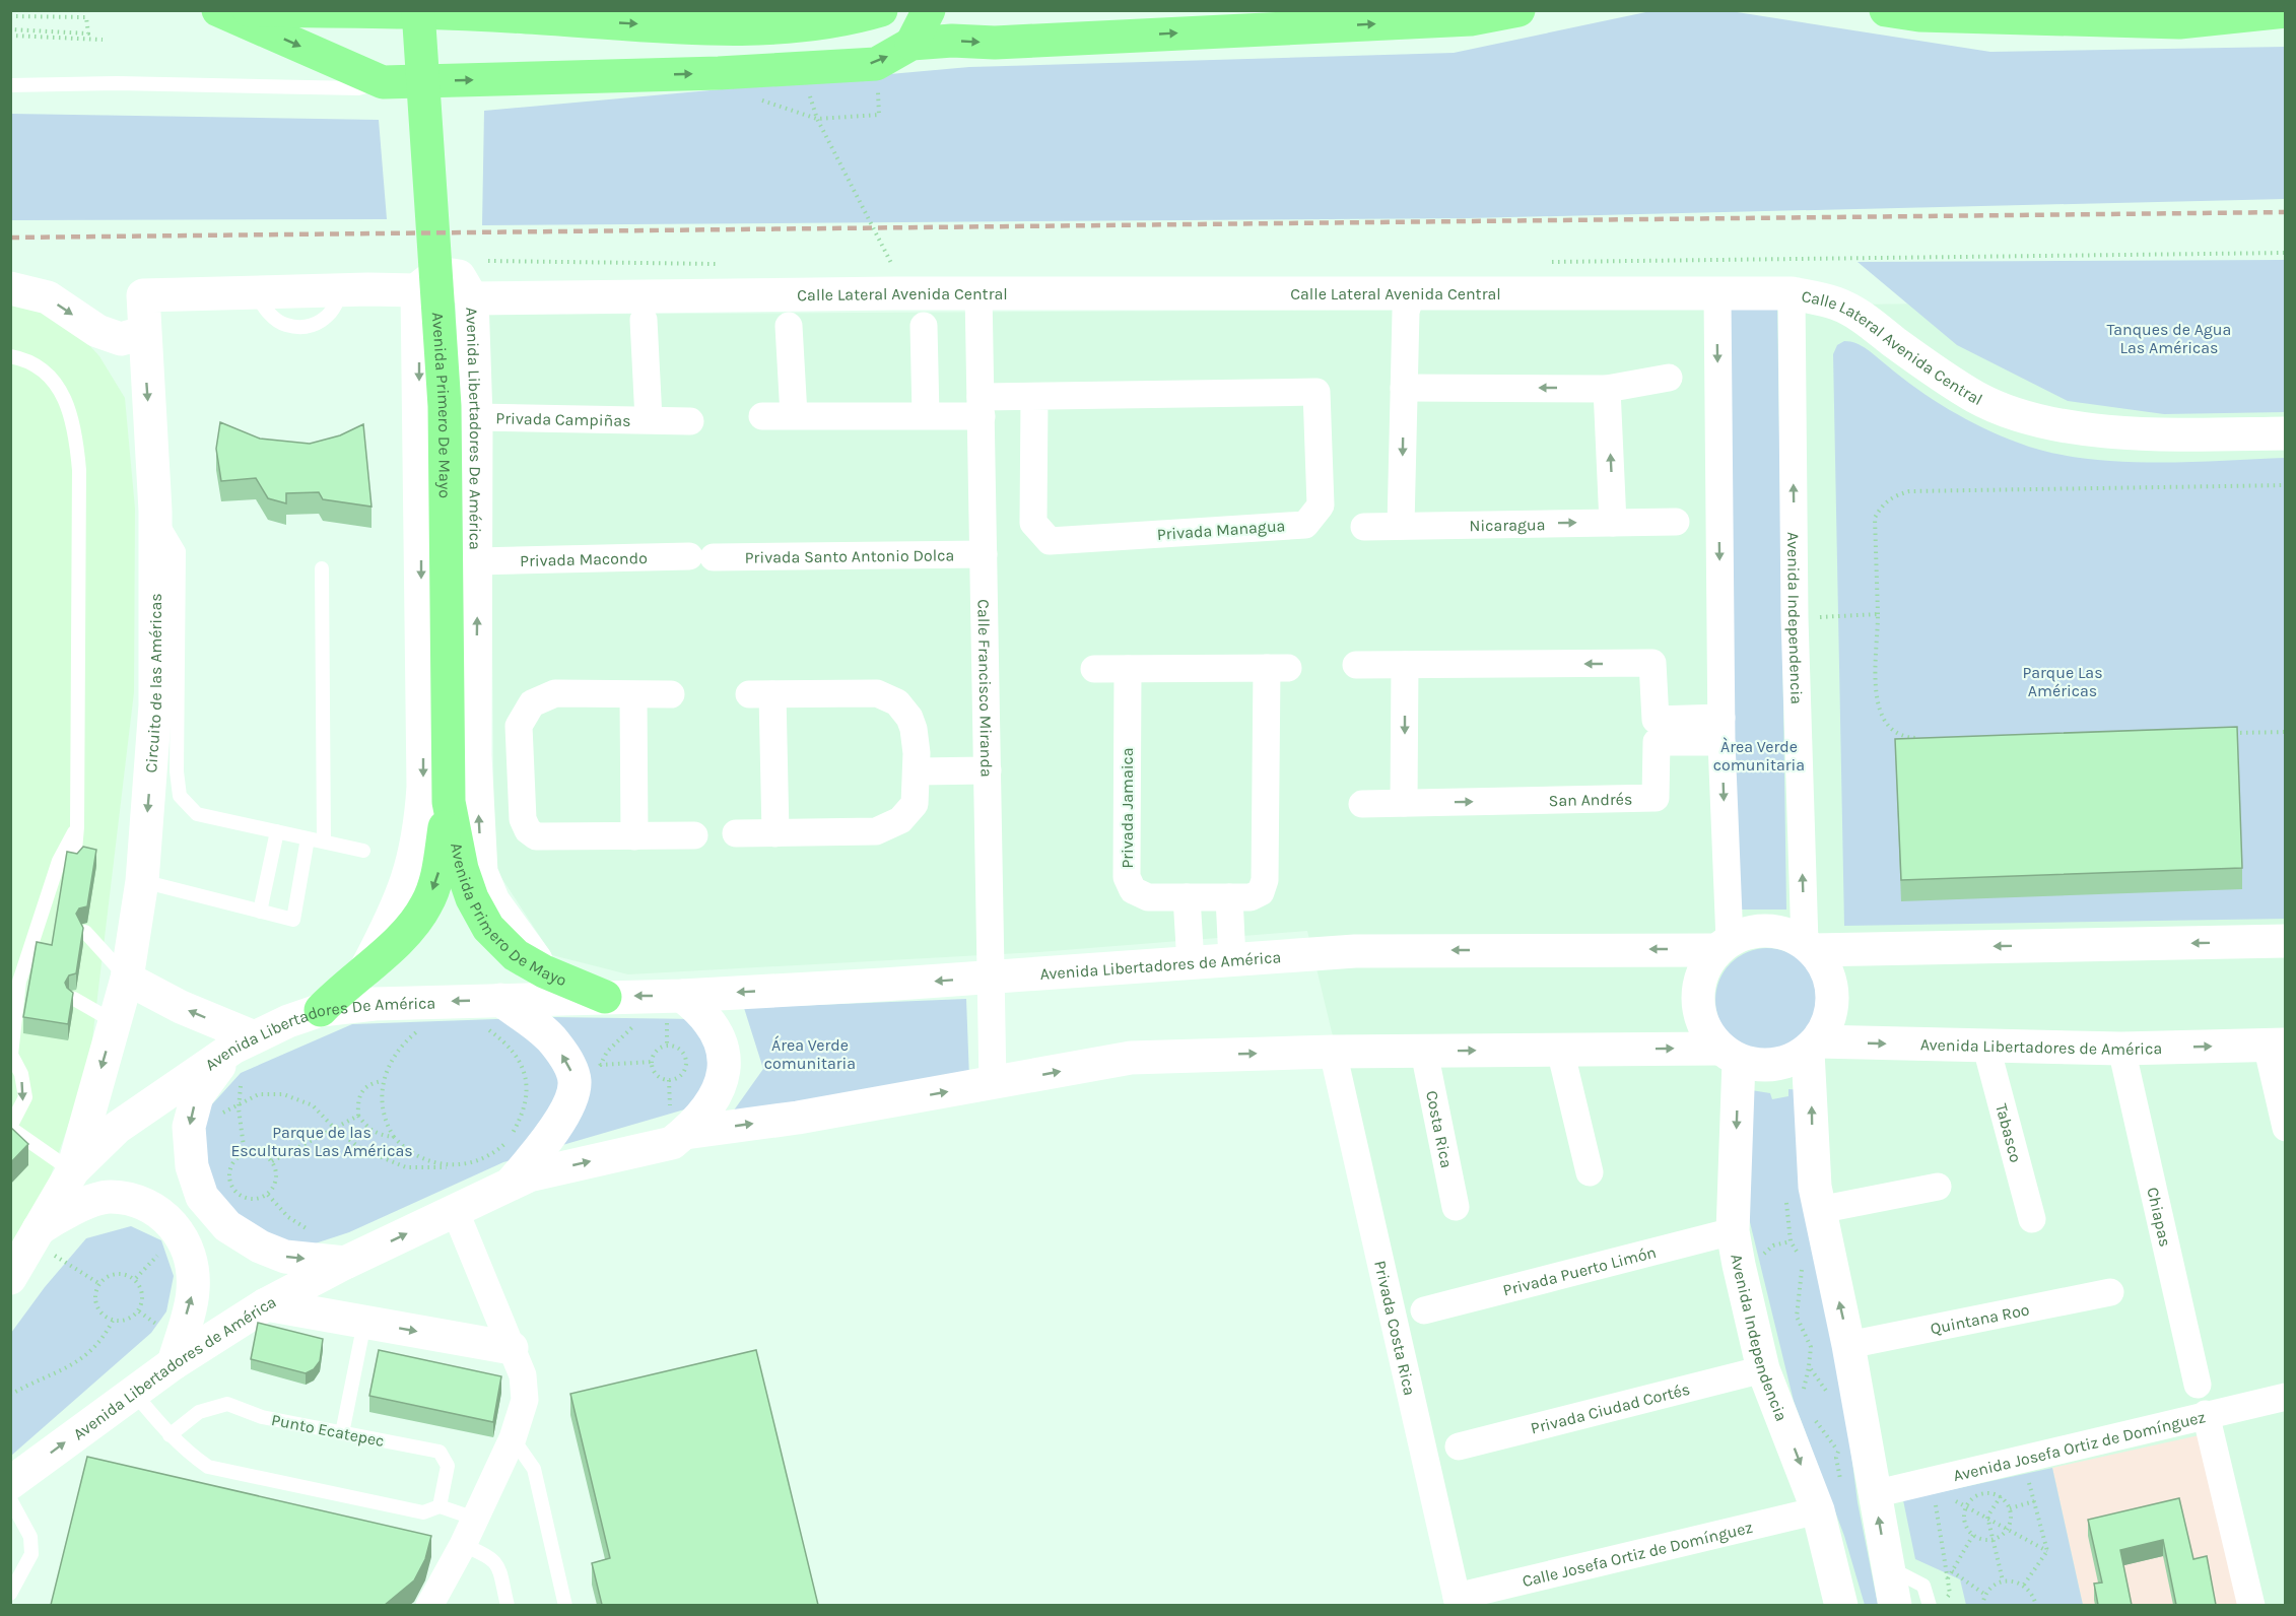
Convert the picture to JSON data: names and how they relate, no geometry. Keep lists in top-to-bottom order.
{
  "streets": {
    "highway": ["Avenida Primero De Mayo"],
    "main road": [
      "Calle Lateral Avenida Central",
      "Avenida Libertadores De América",
      "Avenida Independencia",
      "Circuito de las Américas",
      "Avenida Libertadores de América"
    ],
    "street": [
      "Privada Campiñas",
      "Nicaragua",
      "Privada Managua",
      "Privada Santo Antonio Dolca",
      "Privada Macondo",
      "Calle Francisco Miranda",
      "San Andrés",
      "Privada Jamaica",
      "Costa Rica",
      "Tabasco",
      "Chiapas",
      "Privada Puerto Limón",
      "Quintana Roo",
      "Privada Costa Rica",
      "Privada Ciudad Cortés",
      "Avenida Josefa Ortiz de Domínguez",
      "Calle Josefa Ortiz de Domínguez"
    ],
    "lane": ["Punto Ecatepec"]
  },
  "crossings": [
    ["Calle Lateral Avenida Central", "Avenida Libertadores De América"],
    ["Calle Lateral Avenida Central", "Avenida Independencia"],
    ["Calle Lateral Avenida Central", "Calle Francisco Miranda"],
    ["Avenida Primero De Mayo", "Avenida Libertadores De América"],
    ["Avenida Primero De Mayo", "Avenida Libertadores de América"],
    ["Privada Campiñas", "Avenida Libertadores De América"],
    ["Avenida Libertadores De América", "Privada Macondo"],
    ["Avenida Libertadores De América", "Circuito de las Américas"],
    ["Avenida Libertadores De América", "Avenida Libertadores de América"],
    ["Privada Managua", "Calle Francisco Miranda"],
    ["Privada Santo Antonio Dolca", "Privada Macondo"],
    ["Privada Santo Antonio Dolca", "Calle Francisco Miranda"],
    ["Avenida Independencia", "Avenida Libertadores de América"],
    ["Avenida Independencia", "Privada Puerto Limón"],
    ["Avenida Independencia", "Privada Ciudad Cortés"],
    ["Avenida Independencia", "Calle Josefa Ortiz de Domínguez"],
    ["Calle Francisco Miranda", "Avenida Libertadores de América"],
    ["Avenida Libertadores de América", "Tabasco"],
    ["Avenida Libertadores de América", "Chiapas"],
    ["Privada Costa Rica", "Calle Josefa Ortiz de Domínguez"]
  ],
  "one_way": ["San Andrés"],
  "parks": [
    "Tanques de Agua Las Américas",
    "Parque Las Américas",
    "Àrea Verde comunitaria",
    "Área Verde comunitaria",
    "Parque de las Esculturas Las Américas"
  ]
}
